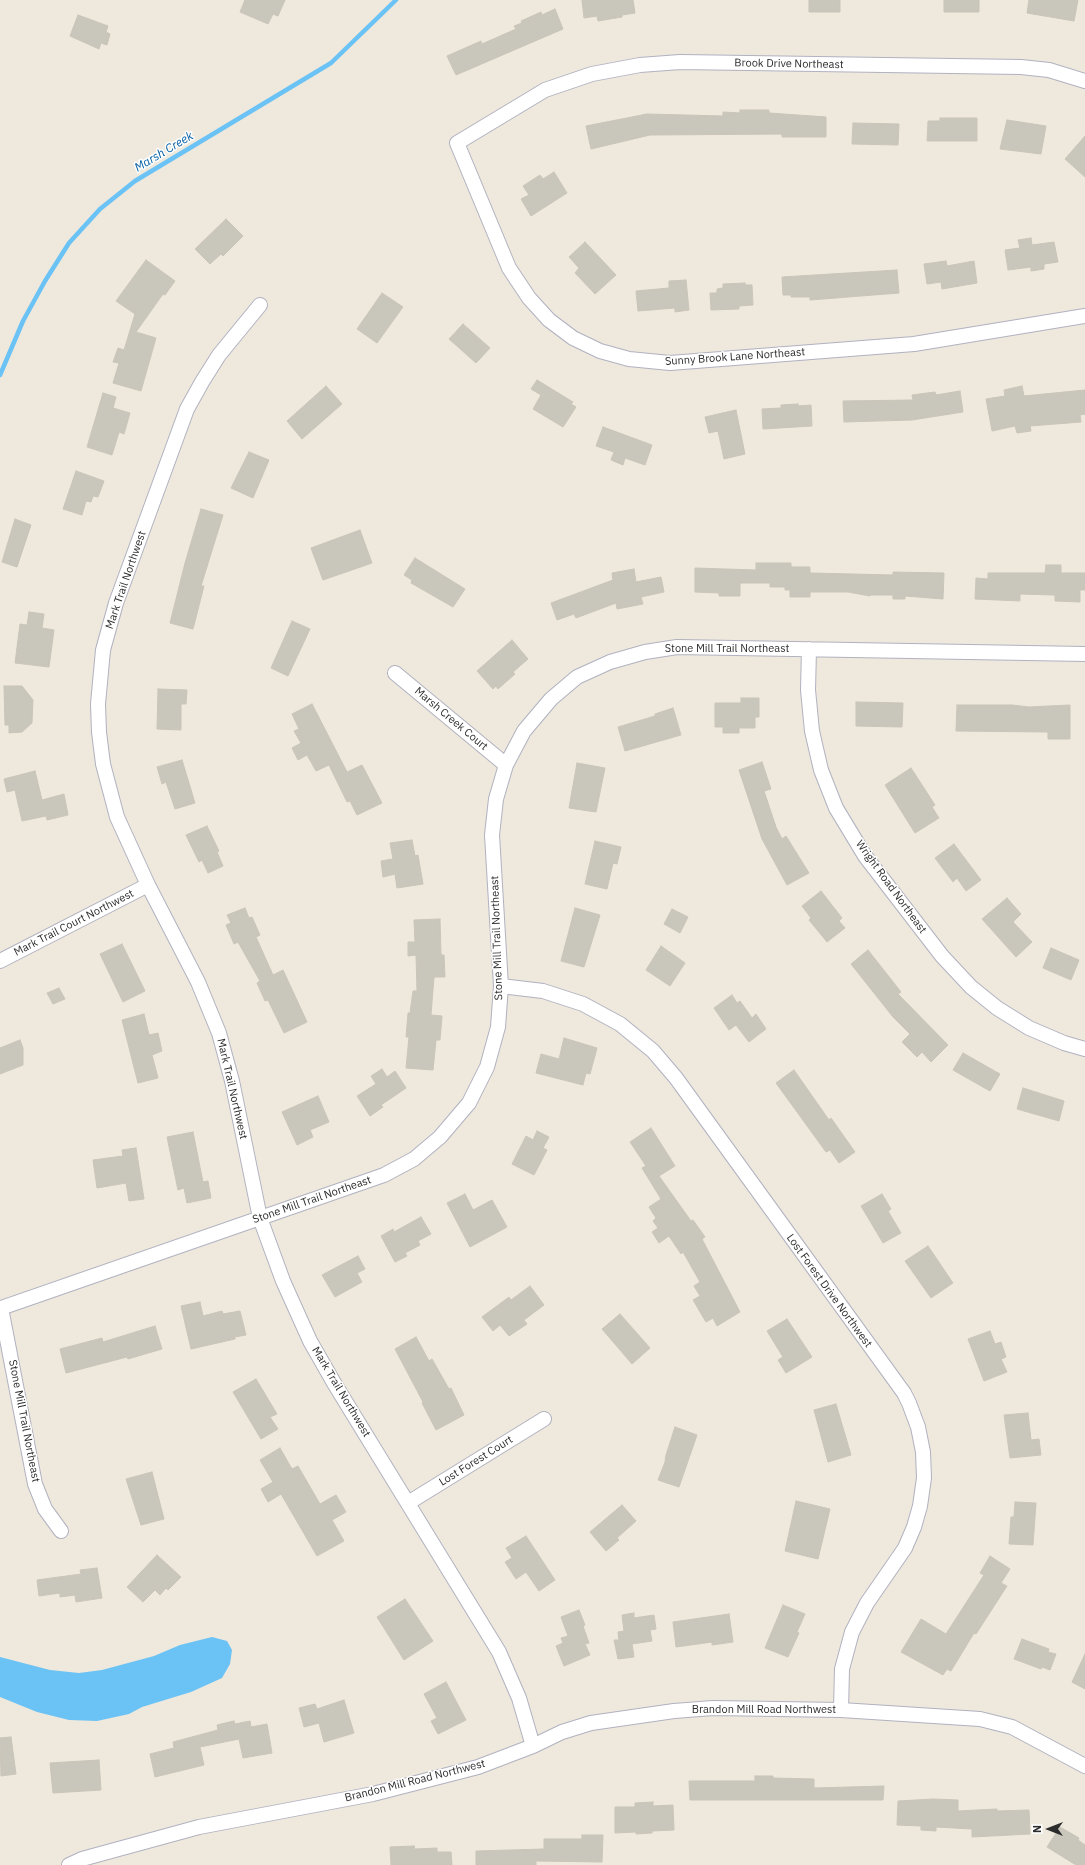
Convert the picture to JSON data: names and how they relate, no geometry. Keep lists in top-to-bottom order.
{
  "streets": {
    "street": [
      "Brook Drive Northeast",
      "Sunny Brook Lane Northeast",
      "Mark Trail Northwest",
      "Stone Mill Trail Northeast",
      "Marsh Creek Court",
      "Wright Road Northeast",
      "Mark Trail Court Northwest",
      "Lost Forest Drive Northwest",
      "Lost Forest Court",
      "Brandon Mill Road Northwest"
    ]
  },
  "crossings": [
    ["Brook Drive Northeast", "Sunny Brook Lane Northeast"],
    ["Mark Trail Northwest", "Stone Mill Trail Northeast"],
    ["Mark Trail Northwest", "Mark Trail Court Northwest"],
    ["Mark Trail Northwest", "Lost Forest Court"],
    ["Mark Trail Northwest", "Brandon Mill Road Northwest"],
    ["Stone Mill Trail Northeast", "Marsh Creek Court"],
    ["Stone Mill Trail Northeast", "Wright Road Northeast"],
    ["Stone Mill Trail Northeast", "Lost Forest Drive Northwest"],
    ["Lost Forest Drive Northwest", "Brandon Mill Road Northwest"]
  ],
  "water": ["Marsh Creek"],
  "north": "left"
}
